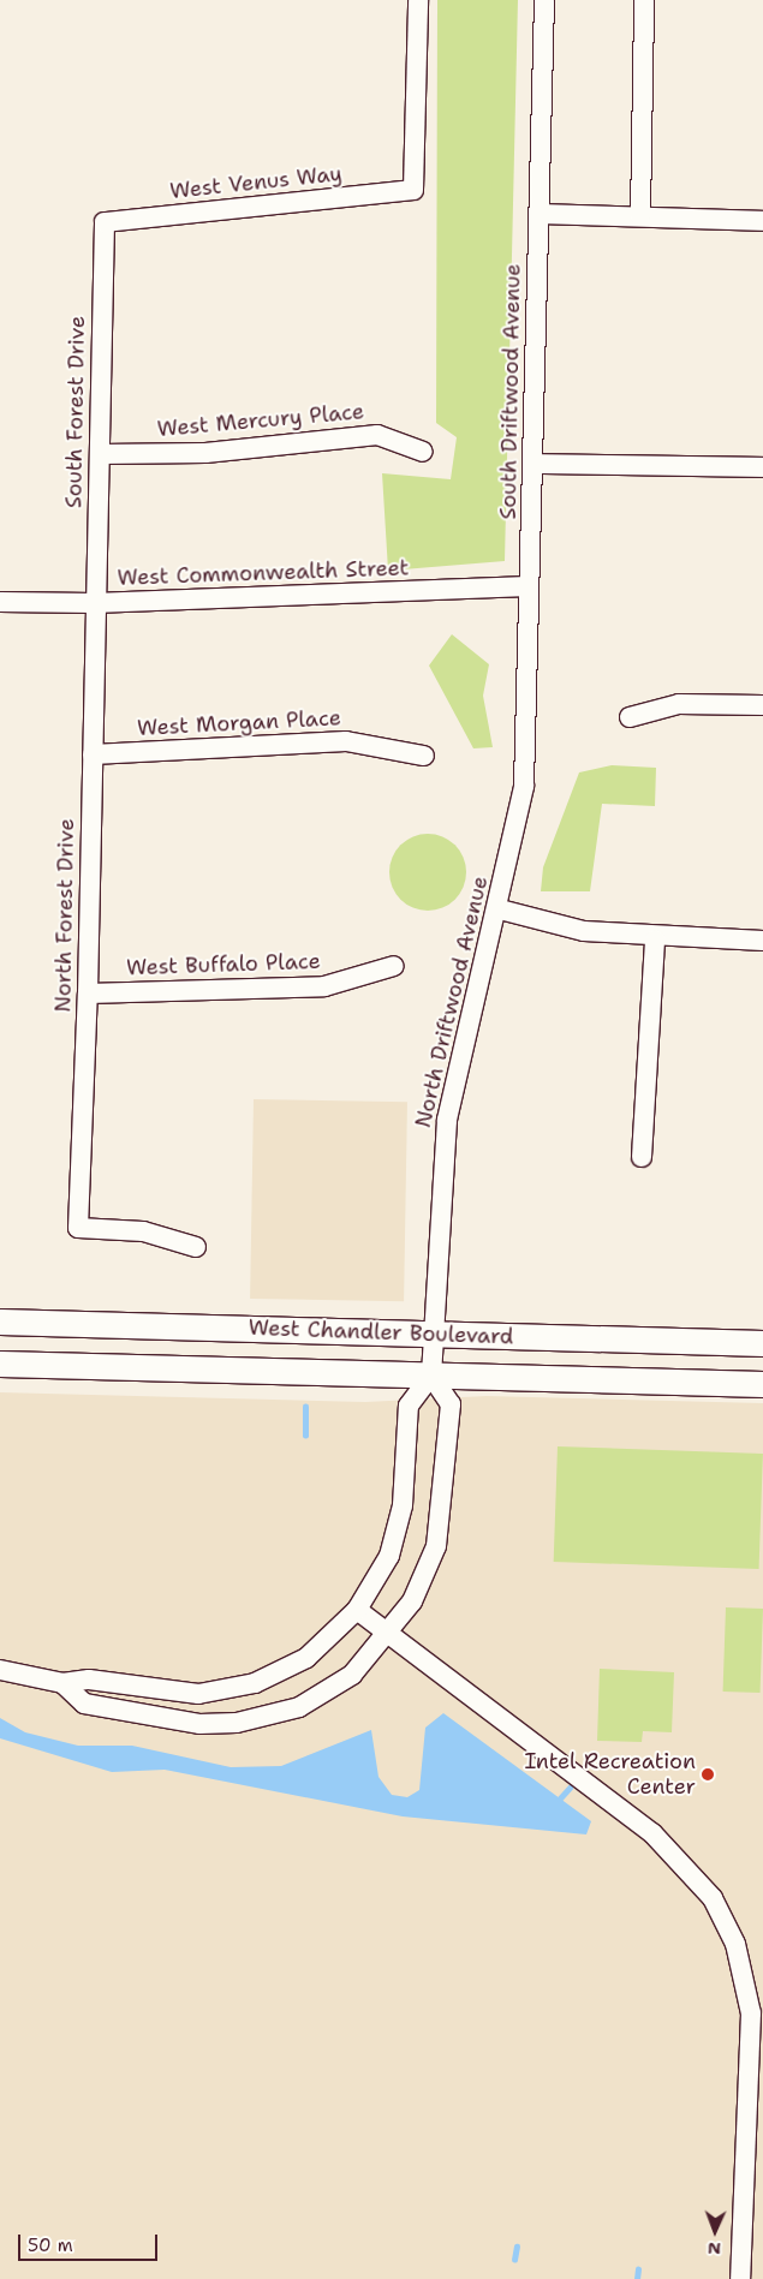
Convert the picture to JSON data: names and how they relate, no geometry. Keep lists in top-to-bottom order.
{
  "streets": {
    "main road": ["West Chandler Boulevard"],
    "street": [
      "West Venus Way",
      "South Driftwood Avenue",
      "South Forest Drive",
      "West Mercury Place",
      "West Commonwealth Street",
      "West Morgan Place",
      "North Forest Drive",
      "West Buffalo Place",
      "North Driftwood Avenue"
    ]
  },
  "crossings": [
    ["West Venus Way", "South Forest Drive"],
    ["South Driftwood Avenue", "West Commonwealth Street"],
    ["South Driftwood Avenue", "North Driftwood Avenue"],
    ["South Forest Drive", "West Mercury Place"],
    ["South Forest Drive", "West Commonwealth Street"],
    ["South Forest Drive", "North Forest Drive"],
    ["West Commonwealth Street", "North Forest Drive"],
    ["West Morgan Place", "North Forest Drive"],
    ["North Forest Drive", "West Buffalo Place"],
    ["North Driftwood Avenue", "West Chandler Boulevard"]
  ],
  "places": ["Intel Recreation Center"],
  "scale_bar": "50 m",
  "north": "bottom"
}
